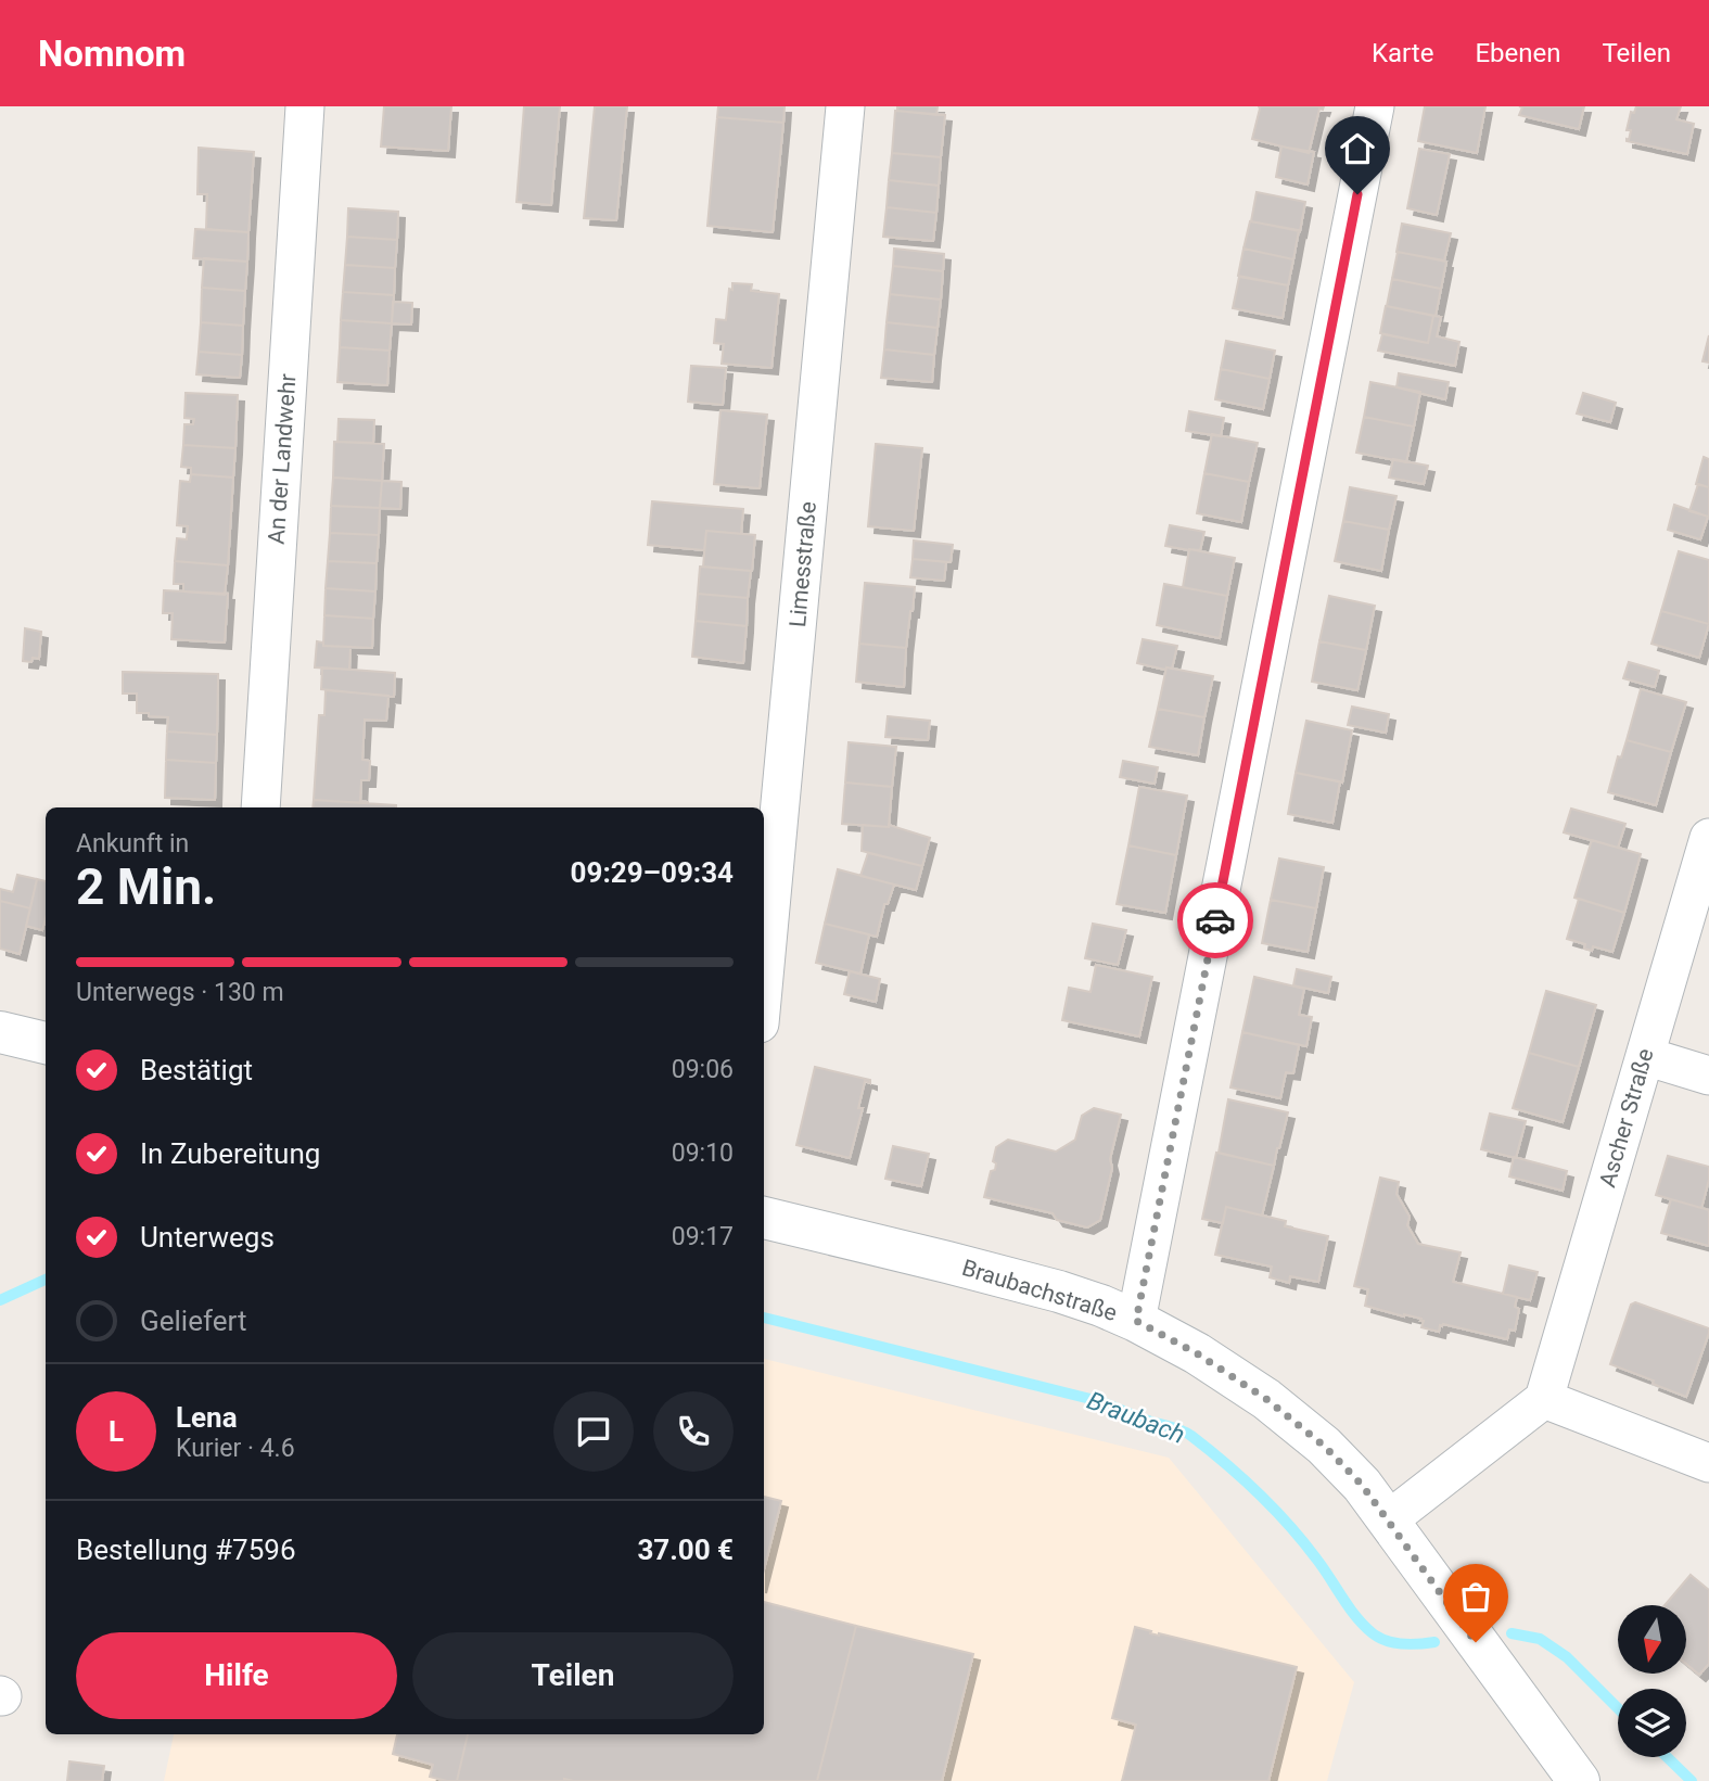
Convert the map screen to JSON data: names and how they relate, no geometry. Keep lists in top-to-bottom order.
{
  "streets": {
    "street": [
      "An der Landwehr",
      "Limesstraße",
      "Ascher Straße",
      "Braubachstraße"
    ]
  },
  "water": ["Braubach"],
  "north": "bottom",
  "page": {
    "header": "Nomnom",
    "nav": ["Karte", "Ebenen", "Teilen"],
    "heading": ["2 Min.", "Ankunft in", "09:29–09:34"],
    "panel": [
      "Lena",
      "Kurier · 4.6",
      "Bestellung #7596",
      "37.00 €"
    ],
    "bar": "Unterwegs · 130 m",
    "list": [
      ["Bestätigt", "09:06"],
      ["In Zubereitung", "09:10"],
      ["Unterwegs", "09:17"],
      "Geliefert"
    ],
    "round": "L",
    "buttons": ["Hilfe", "Teilen"]
  }
}
